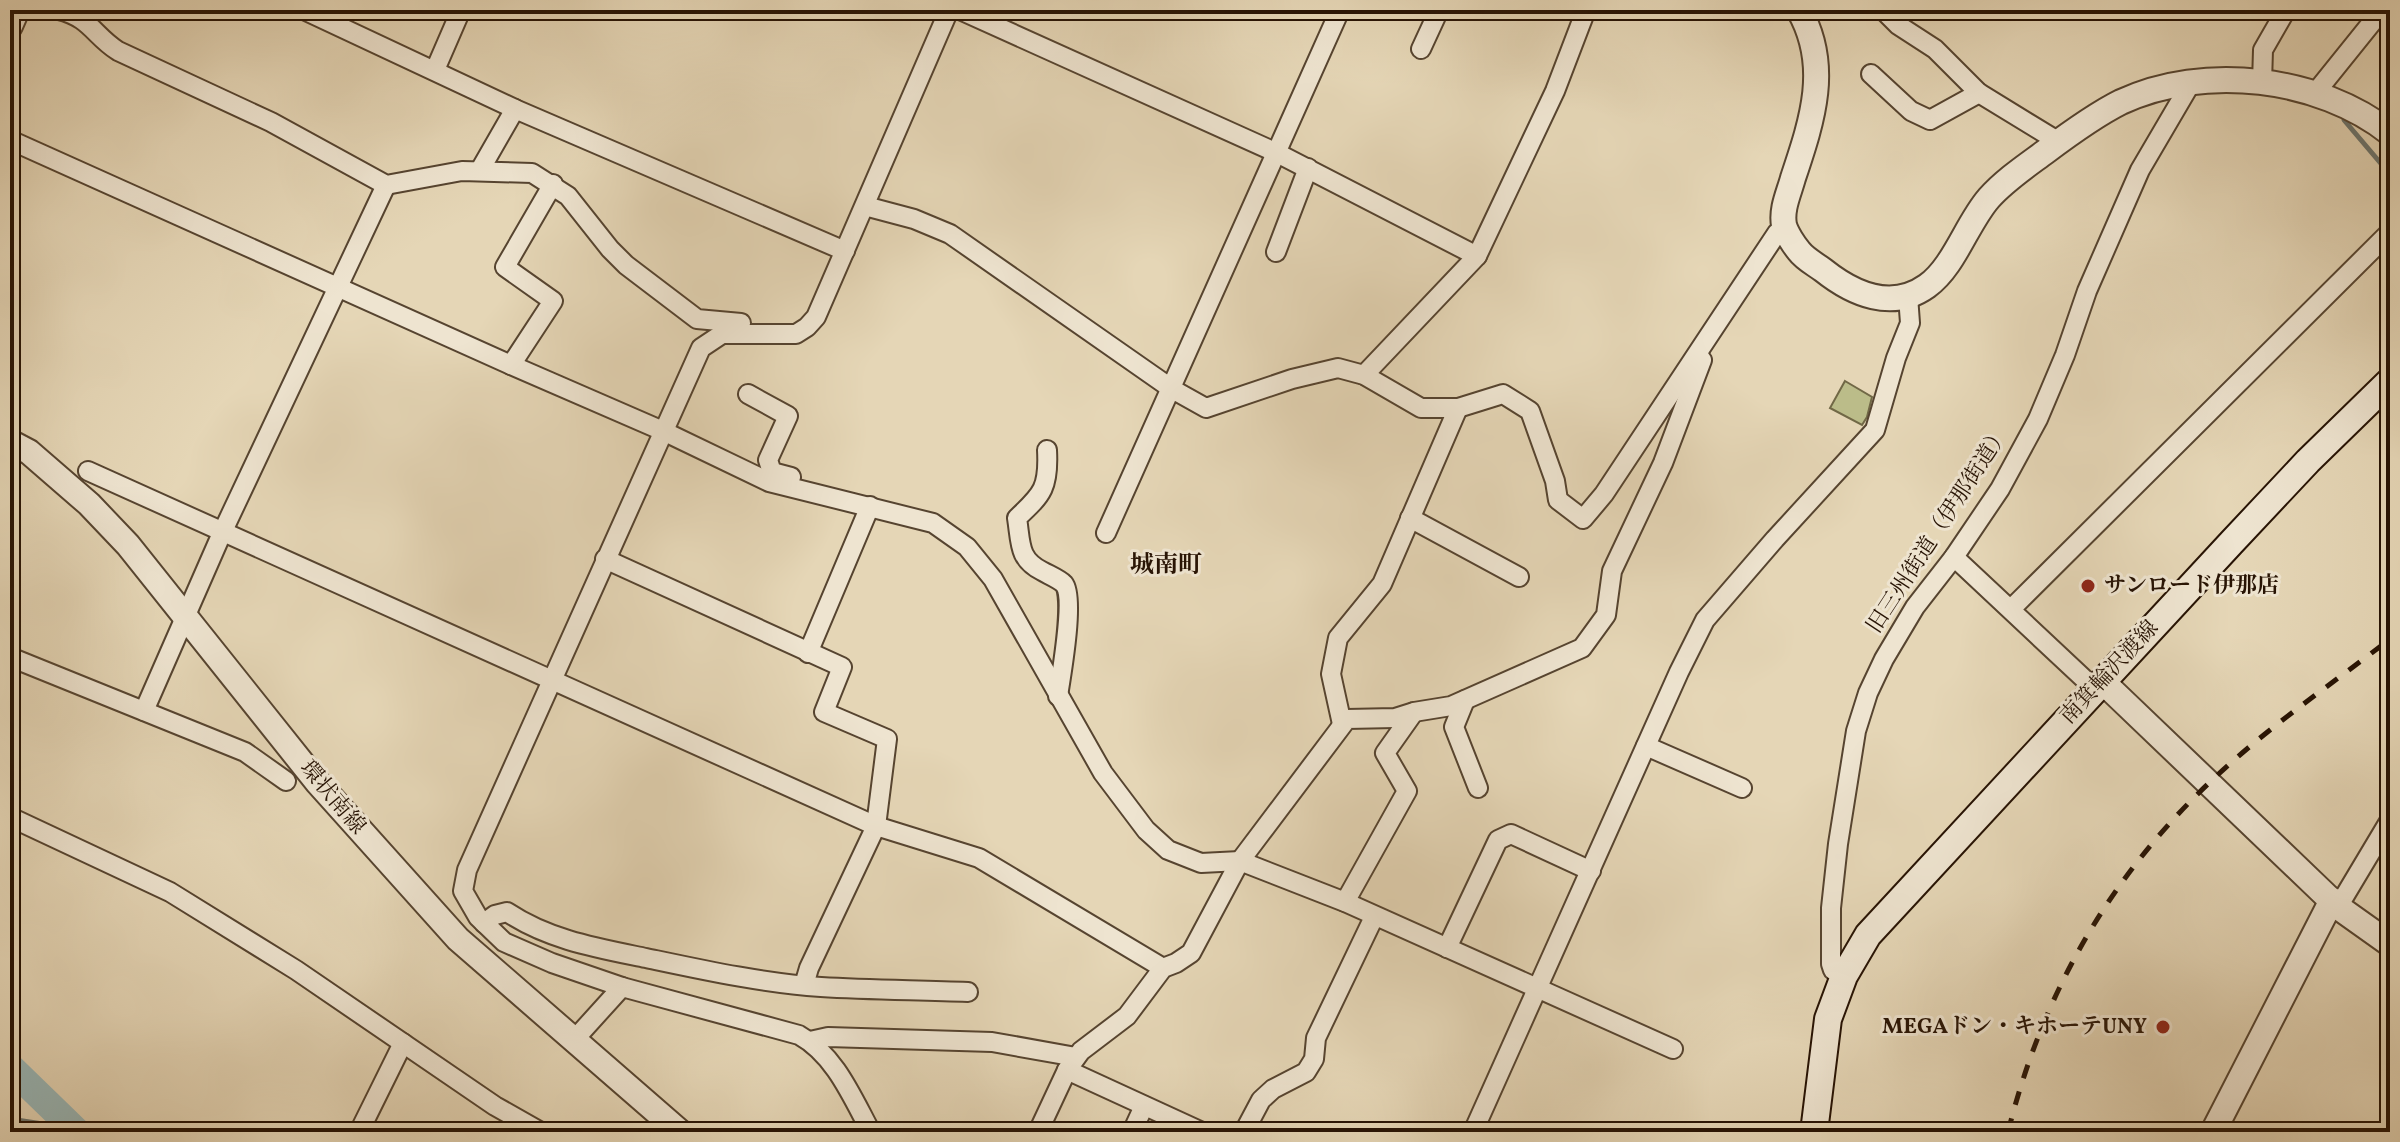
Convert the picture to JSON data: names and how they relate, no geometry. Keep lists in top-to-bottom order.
{
  "streets": {
    "main road": ["南箕輪沢渡線"],
    "street": ["旧三州街道（伊那街道）", "環状南線"]
  },
  "crossings": [
    ["旧三州街道（伊那街道）", "南箕輪沢渡線"]
  ],
  "districts": ["城南町"],
  "places": ["サンロード伊那店", "MEGAドン・キホーテUNY"]
}
